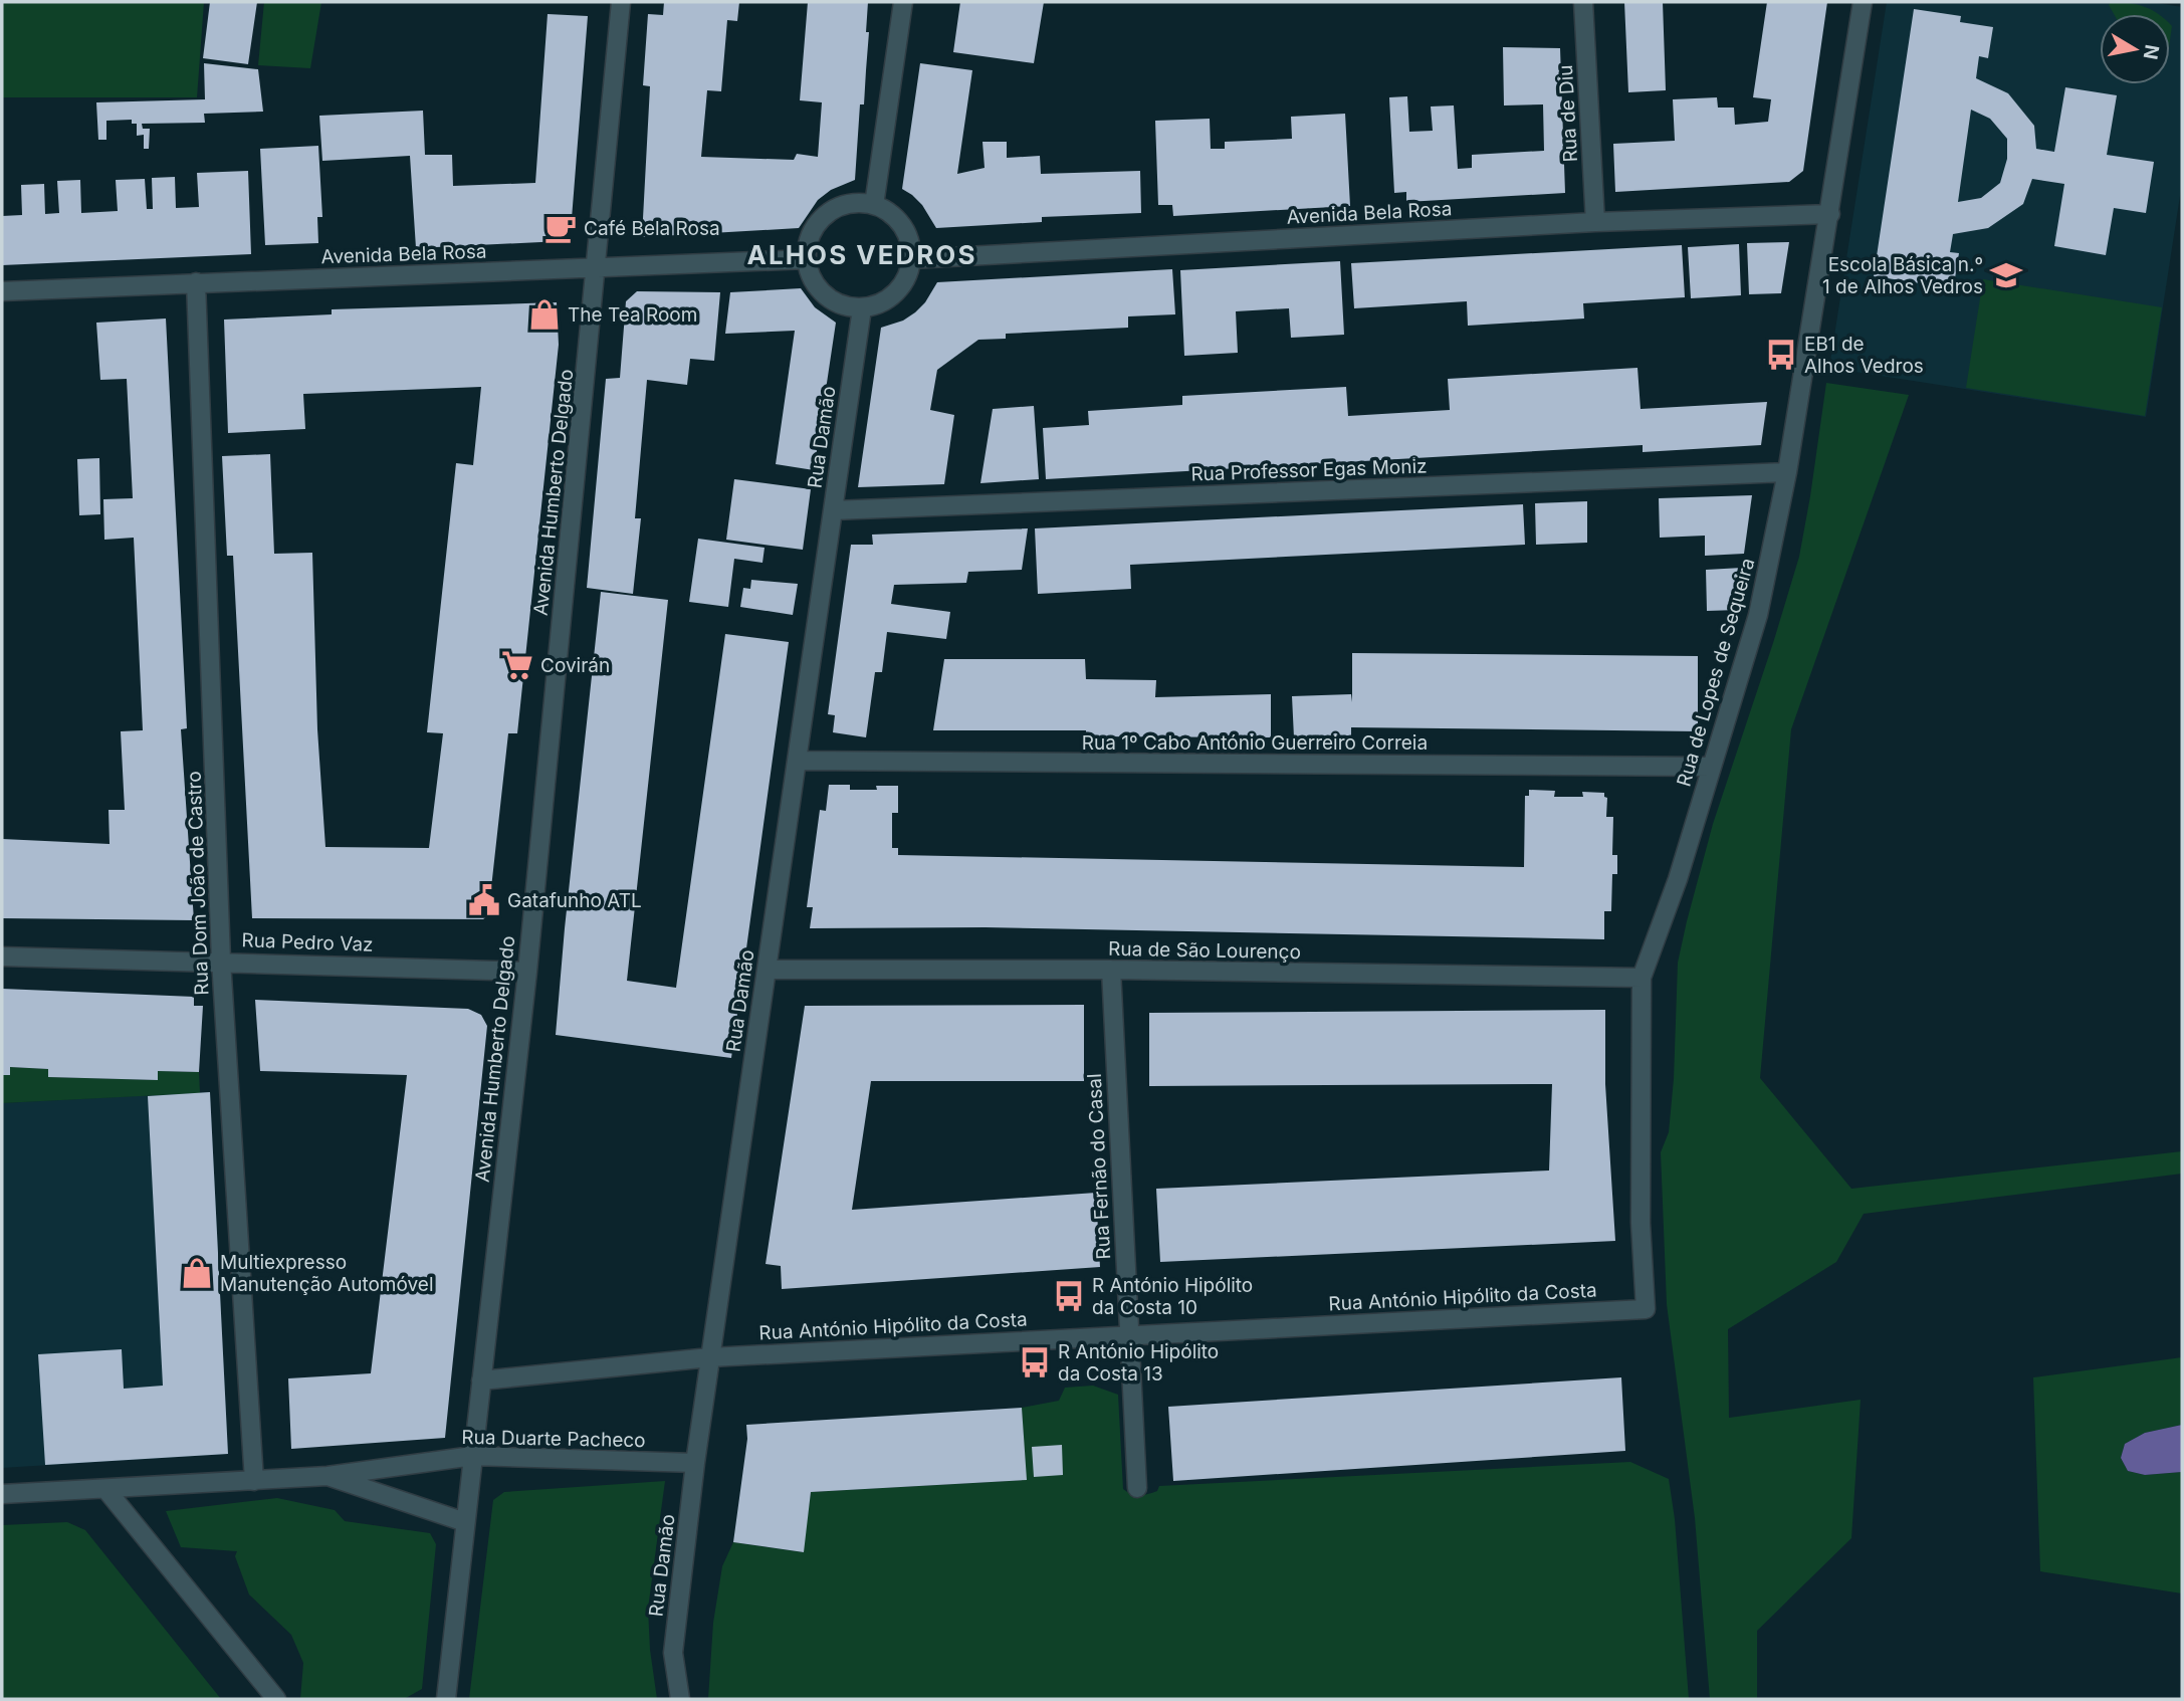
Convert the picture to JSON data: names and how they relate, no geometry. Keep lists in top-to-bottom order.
{
  "streets": {
    "street": [
      "Rua de Diu",
      "Avenida Bela Rosa",
      "Rua Damão",
      "Rua Professor Egas Moniz",
      "Avenida Humberto Delgado",
      "Rua de Lopes de Sequeira",
      "Rua 1º Cabo António Guerreiro Correia",
      "Rua Dom João de Castro",
      "Rua Pedro Vaz",
      "Rua de São Lourenço",
      "Rua Fernão do Casal",
      "Rua António Hipólito da Costa",
      "Rua Duarte Pacheco"
    ]
  },
  "crossings": [
    ["Rua de Diu", "Avenida Bela Rosa"],
    ["Avenida Bela Rosa", "Rua Damão"],
    ["Avenida Bela Rosa", "Avenida Humberto Delgado"],
    ["Avenida Bela Rosa", "Rua de Lopes de Sequeira"],
    ["Avenida Bela Rosa", "Rua Dom João de Castro"],
    ["Rua Damão", "Rua Professor Egas Moniz"],
    ["Rua Damão", "Rua 1º Cabo António Guerreiro Correia"],
    ["Rua Damão", "Rua de São Lourenço"],
    ["Rua Damão", "Rua António Hipólito da Costa"],
    ["Rua Damão", "Rua Duarte Pacheco"],
    ["Rua Professor Egas Moniz", "Rua de Lopes de Sequeira"],
    ["Avenida Humberto Delgado", "Rua Pedro Vaz"],
    ["Avenida Humberto Delgado", "Rua António Hipólito da Costa"],
    ["Avenida Humberto Delgado", "Rua Duarte Pacheco"],
    ["Rua de Lopes de Sequeira", "Rua 1º Cabo António Guerreiro Correia"],
    ["Rua de Lopes de Sequeira", "Rua de São Lourenço"],
    ["Rua de Lopes de Sequeira", "Rua António Hipólito da Costa"],
    ["Rua Dom João de Castro", "Rua Pedro Vaz"],
    ["Rua Dom João de Castro", "Rua Duarte Pacheco"],
    ["Rua de São Lourenço", "Rua Fernão do Casal"],
    ["Rua Fernão do Casal", "Rua António Hipólito da Costa"]
  ],
  "districts": ["ALHOS VEDROS"],
  "places": {
    "cafe": ["Café Bela Rosa"],
    "school or university": ["Escola Básica n.º 1 de Alhos Vedros"],
    "shop": ["The Tea Room", "Multiexpresso Manutenção Automóvel"],
    "bus stop": ["EB1 de Alhos Vedros", "R António Hipólito da Costa 10", "R António Hipólito da Costa 13"],
    "supermarket": ["Covirán"],
    "public building": ["Gatafunho ATL"]
  },
  "north": "right"
}
